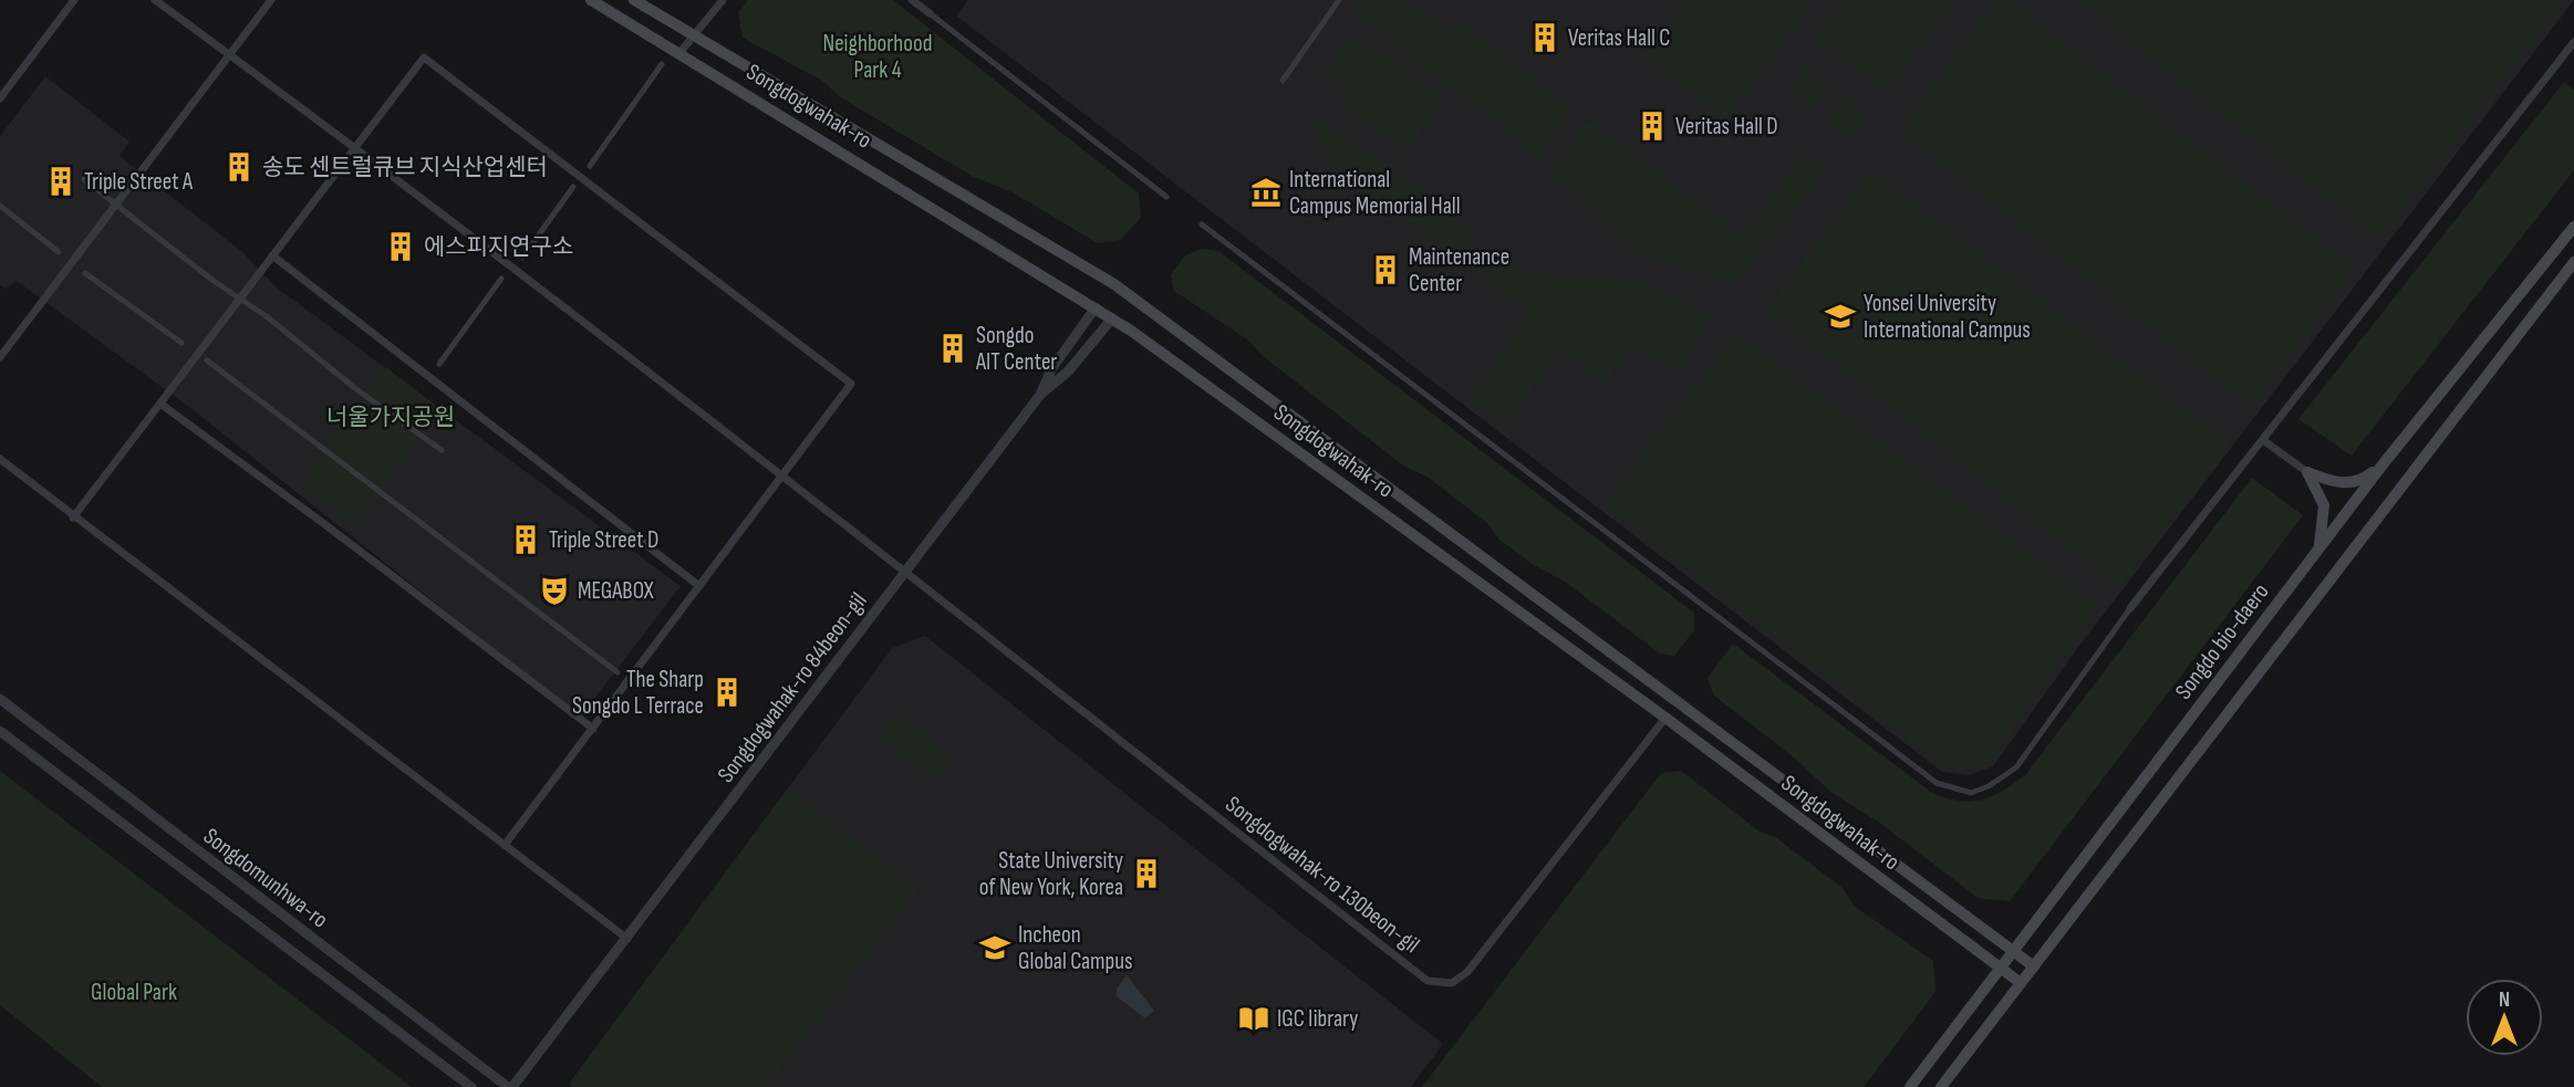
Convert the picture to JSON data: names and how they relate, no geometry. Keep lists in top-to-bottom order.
{
  "streets": {
    "main road": ["Songdogwahak-ro", "Songdo bio-daero"],
    "street": ["Songdogwahak-ro 84beon-gil", "Songdogwahak-ro 130beon-gil", "Songdomunhwa-ro"]
  },
  "crossings": [
    ["Songdogwahak-ro", "Songdo bio-daero"],
    ["Songdogwahak-ro", "Songdogwahak-ro 84beon-gil"],
    ["Songdogwahak-ro", "Songdogwahak-ro 130beon-gil"],
    ["Songdogwahak-ro 84beon-gil", "Songdogwahak-ro 130beon-gil"],
    ["Songdogwahak-ro 84beon-gil", "Songdomunhwa-ro"]
  ],
  "parks": ["Neighborhood Park 4", "너울가지공원", "Global Park"],
  "places": {
    "building": [
      "Veritas Hall C",
      "Veritas Hall D",
      "송도 센트럴큐브 지식산업센터",
      "Triple Street A",
      "에스피지연구소",
      "Maintenance Center",
      "Songdo AIT Center",
      "Triple Street D",
      "The Sharp Songdo L Terrace",
      "State University of New York, Korea"
    ],
    "museum": ["International Campus Memorial Hall"],
    "school or university": ["Yonsei University International Campus", "Incheon Global Campus"],
    "theatre": ["MEGABOX"],
    "library": ["IGC library"]
  },
  "north": "top"
}
